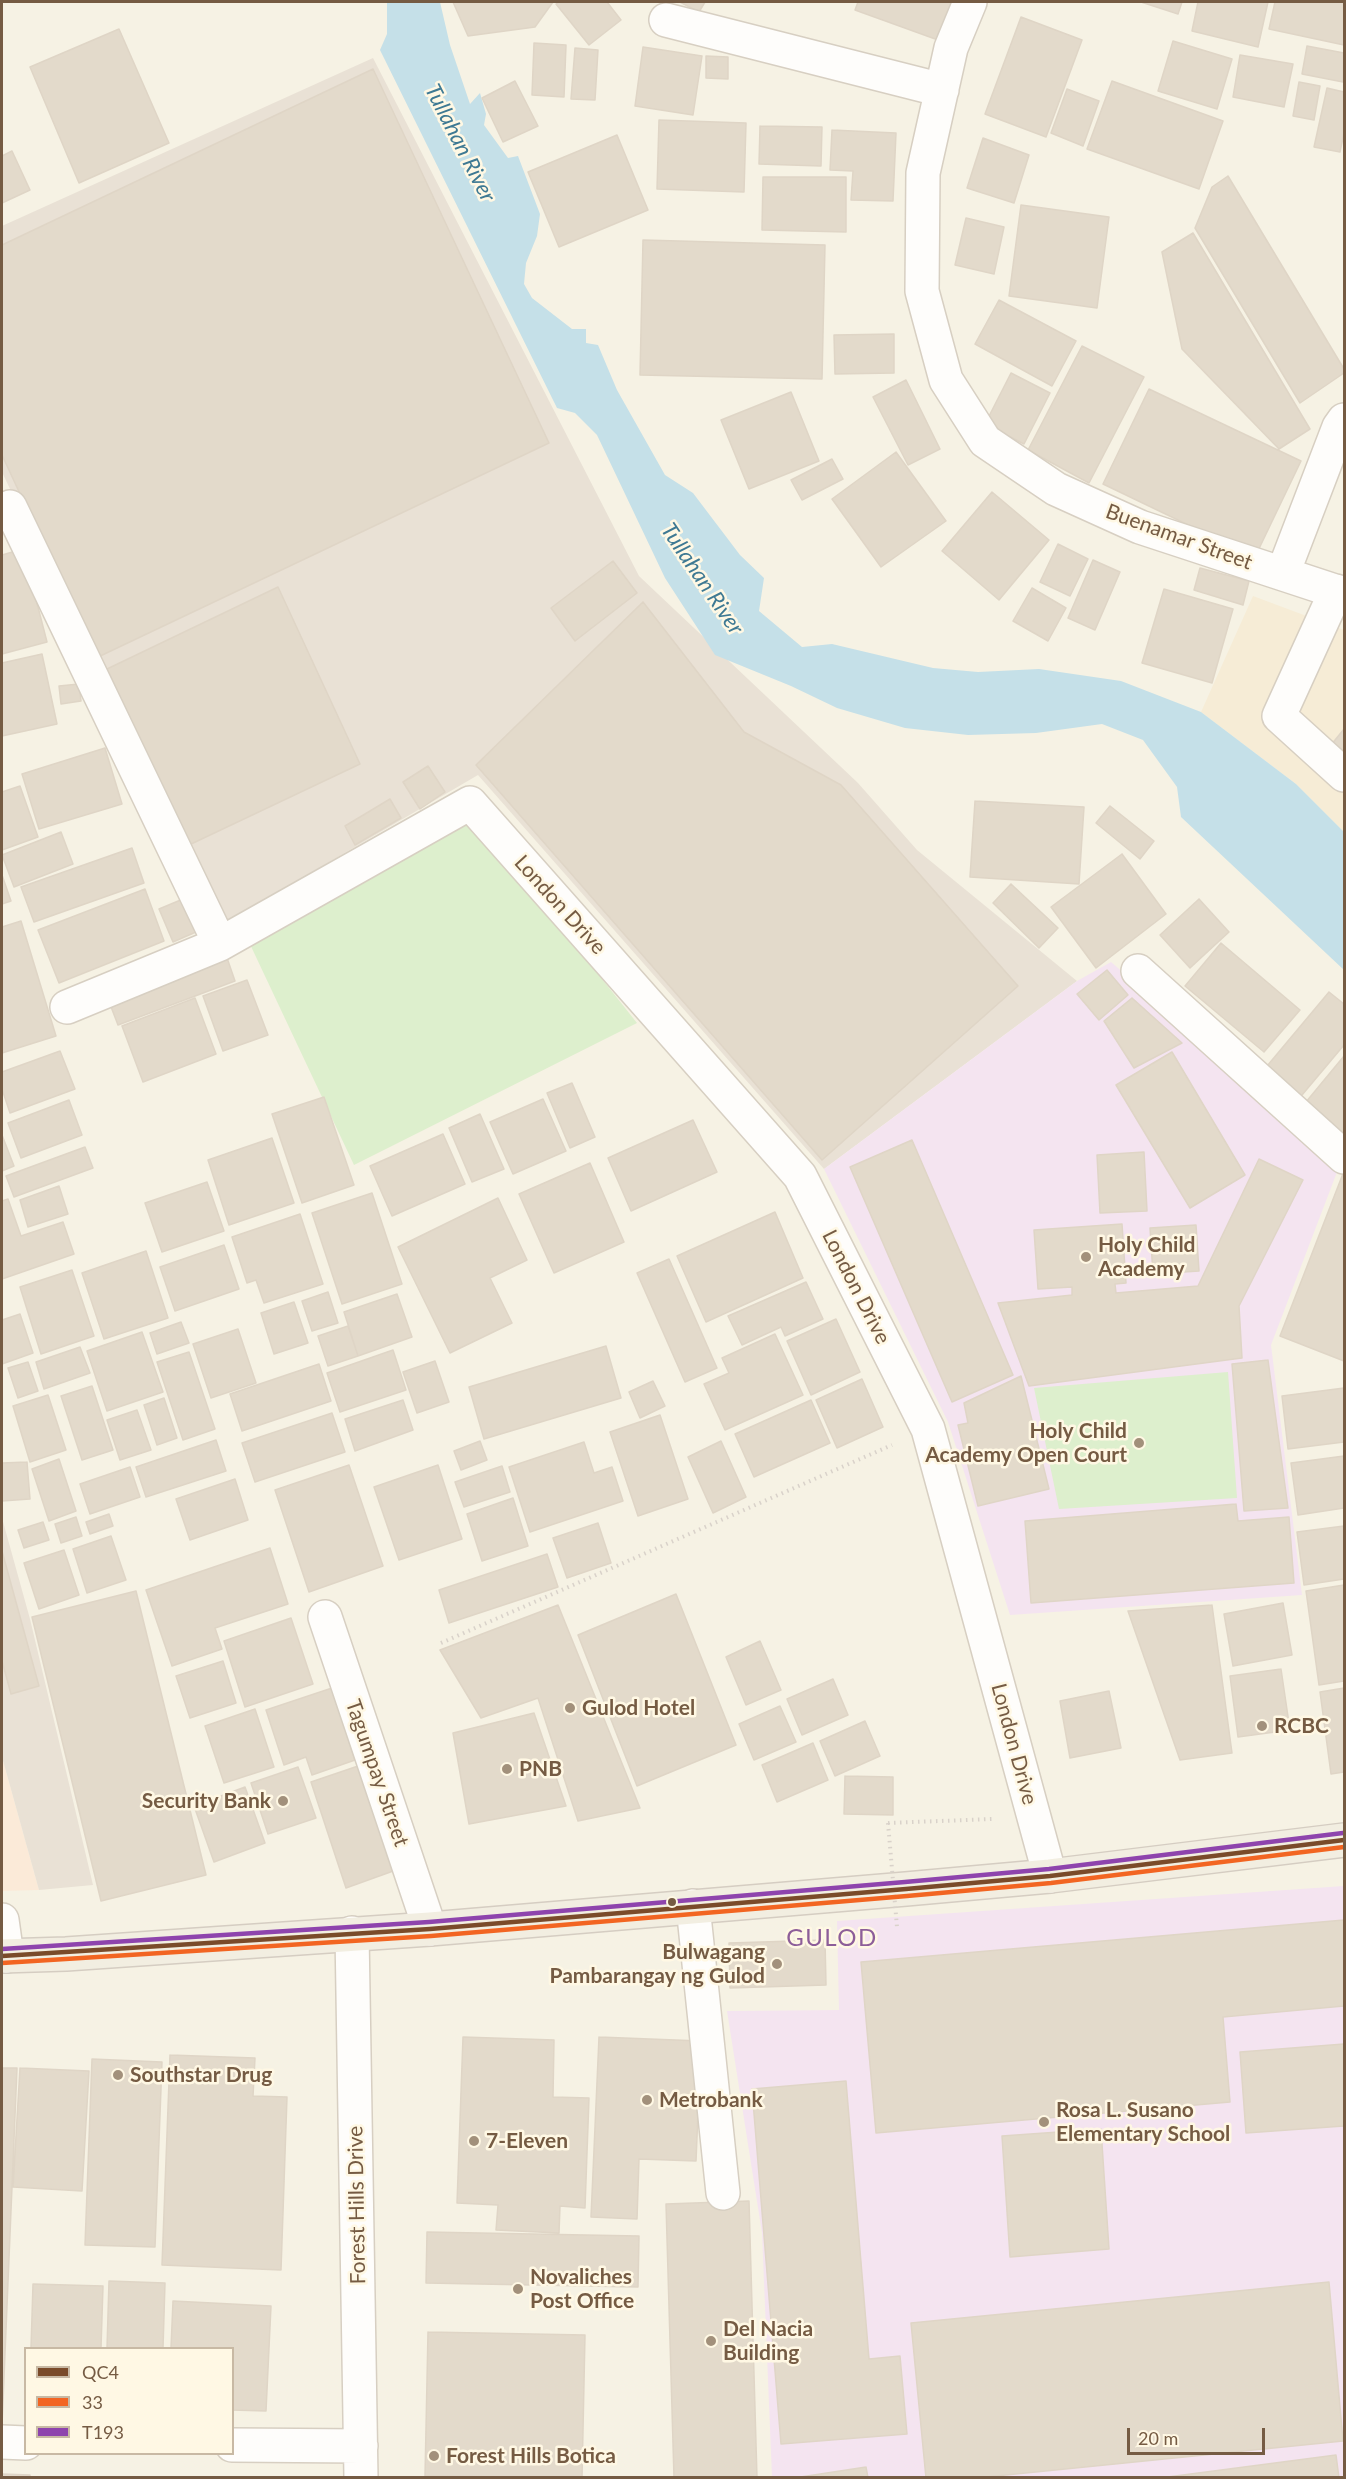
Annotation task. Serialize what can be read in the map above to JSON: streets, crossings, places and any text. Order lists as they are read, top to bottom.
{
  "streets": {
    "street": [
      "Buenamar Street",
      "London Drive",
      "Tagumpay Street",
      "Forest Hills Drive"
    ]
  },
  "districts": ["GULOD"],
  "water": ["Tullahan River"],
  "places": [
    "Holy Child Academy",
    "Holy Child Academy Open Court",
    "Gulod Hotel",
    "RCBC",
    "PNB",
    "Security Bank",
    "Bulwagang Pambarangay ng Gulod",
    "Southstar Drug",
    "Metrobank",
    "Rosa L. Susano Elementary School",
    "7-Eleven",
    "Novaliches Post Office",
    "Del Nacia Building",
    "Forest Hills Botica"
  ],
  "lines": ["transit line T193", "transit line QC4", "transit line 33"],
  "legend": ["QC4", "33", "T193"],
  "scale_bar": "20 m"
}
